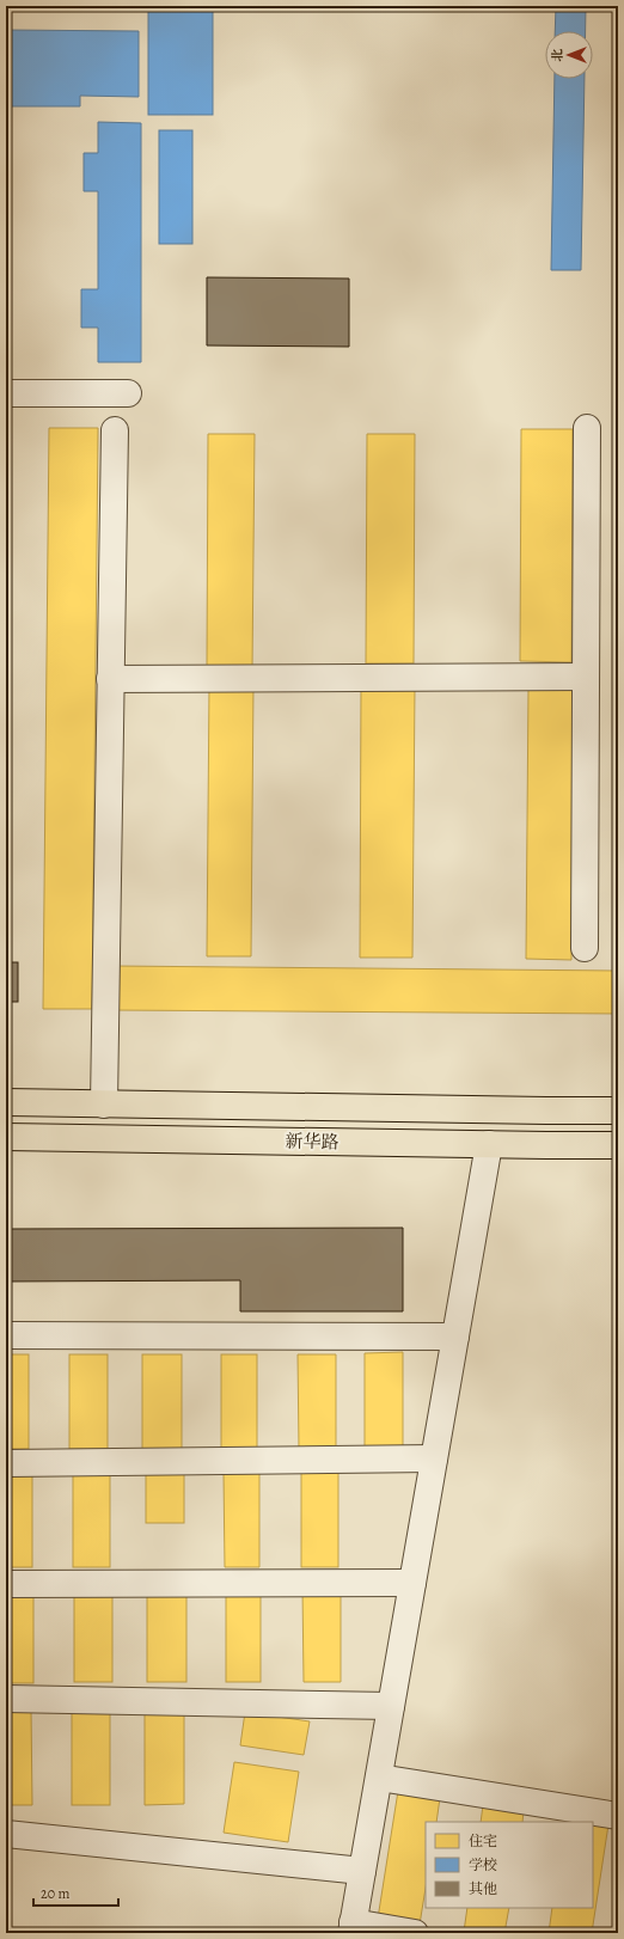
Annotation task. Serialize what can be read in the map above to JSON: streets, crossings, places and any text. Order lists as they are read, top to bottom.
{
  "streets": {
    "main road": ["新华路"]
  },
  "legend": ["住宅", "学校", "其他"],
  "scale_bar": "20 m",
  "north": "left"
}
